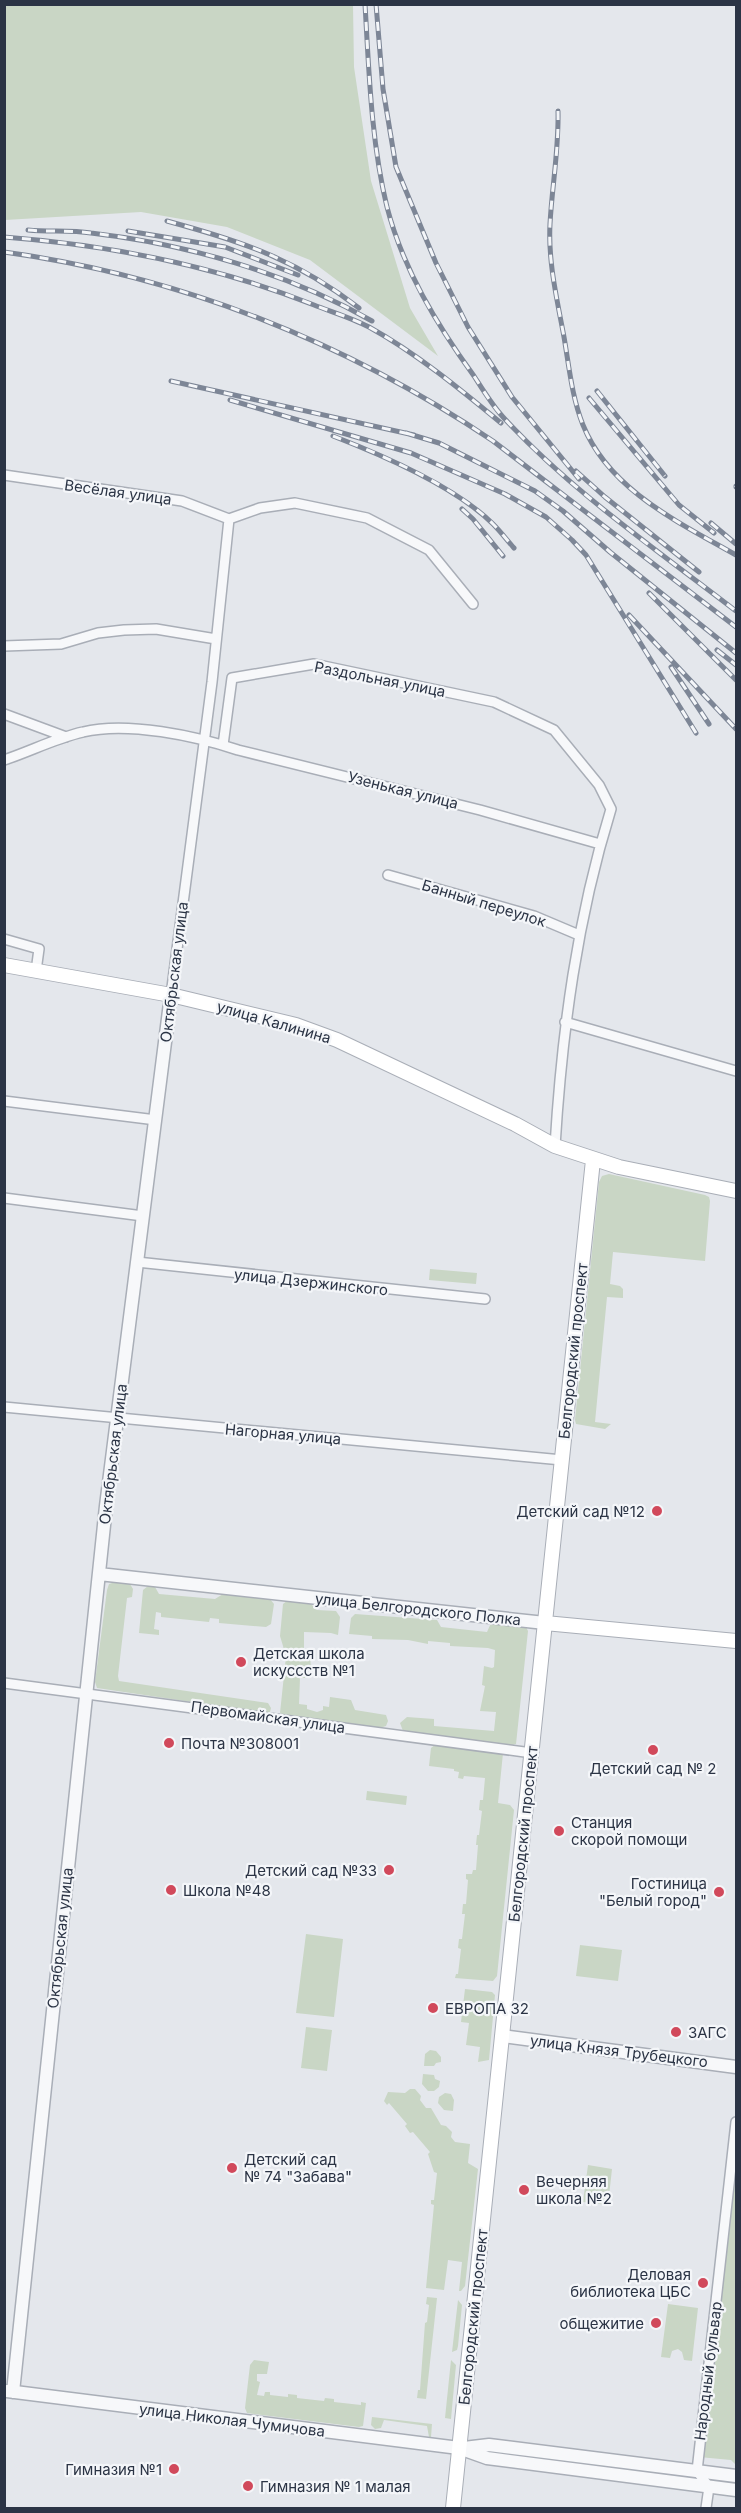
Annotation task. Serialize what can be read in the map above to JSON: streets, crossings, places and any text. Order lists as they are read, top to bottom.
{
  "streets": {
    "main road": ["улица Калинина", "Белгородский проспект", "улица Белгородского Полка"],
    "street": [
      "Весёлая улица",
      "Раздольная улица",
      "Узенькая улица",
      "Банный переулок",
      "Октябрьская улица",
      "улица Дзержинского",
      "Нагорная улица",
      "Первомайская улица",
      "улица Князя Трубецкого",
      "Народный бульвар",
      "улица Николая Чумичова"
    ]
  },
  "crossings": [
    ["Весёлая улица", "Октябрьская улица"],
    ["Раздольная улица", "Узенькая улица"],
    ["Узенькая улица", "Октябрьская улица"],
    ["Октябрьская улица", "улица Калинина"],
    ["Октябрьская улица", "улица Дзержинского"],
    ["Октябрьская улица", "Нагорная улица"],
    ["Октябрьская улица", "улица Белгородского Полка"],
    ["Октябрьская улица", "Первомайская улица"],
    ["Октябрьская улица", "улица Николая Чумичова"],
    ["улица Калинина", "Белгородский проспект"],
    ["Белгородский проспект", "Нагорная улица"],
    ["Белгородский проспект", "улица Белгородского Полка"],
    ["Белгородский проспект", "Первомайская улица"],
    ["Белгородский проспект", "улица Князя Трубецкого"],
    ["Белгородский проспект", "улица Николая Чумичова"],
    ["Народный бульвар", "улица Николая Чумичова"]
  ],
  "places": [
    "Детский сад №12",
    "Детская школа искуссств №1",
    "Почта №308001",
    "Детский сад № 2",
    "Станция скорой помощи",
    "Детский сад №33",
    "Школа №48",
    "Гостиница \"Белый город\"",
    "ЕВРОПА 32",
    "ЗАГС",
    "Детский сад № 74 \"Забава\"",
    "Вечерняя школа №2",
    "Деловая библиотека ЦБС",
    "общежитие",
    "Гимназия №1",
    "Гимназия № 1 малая"
  ]
}
